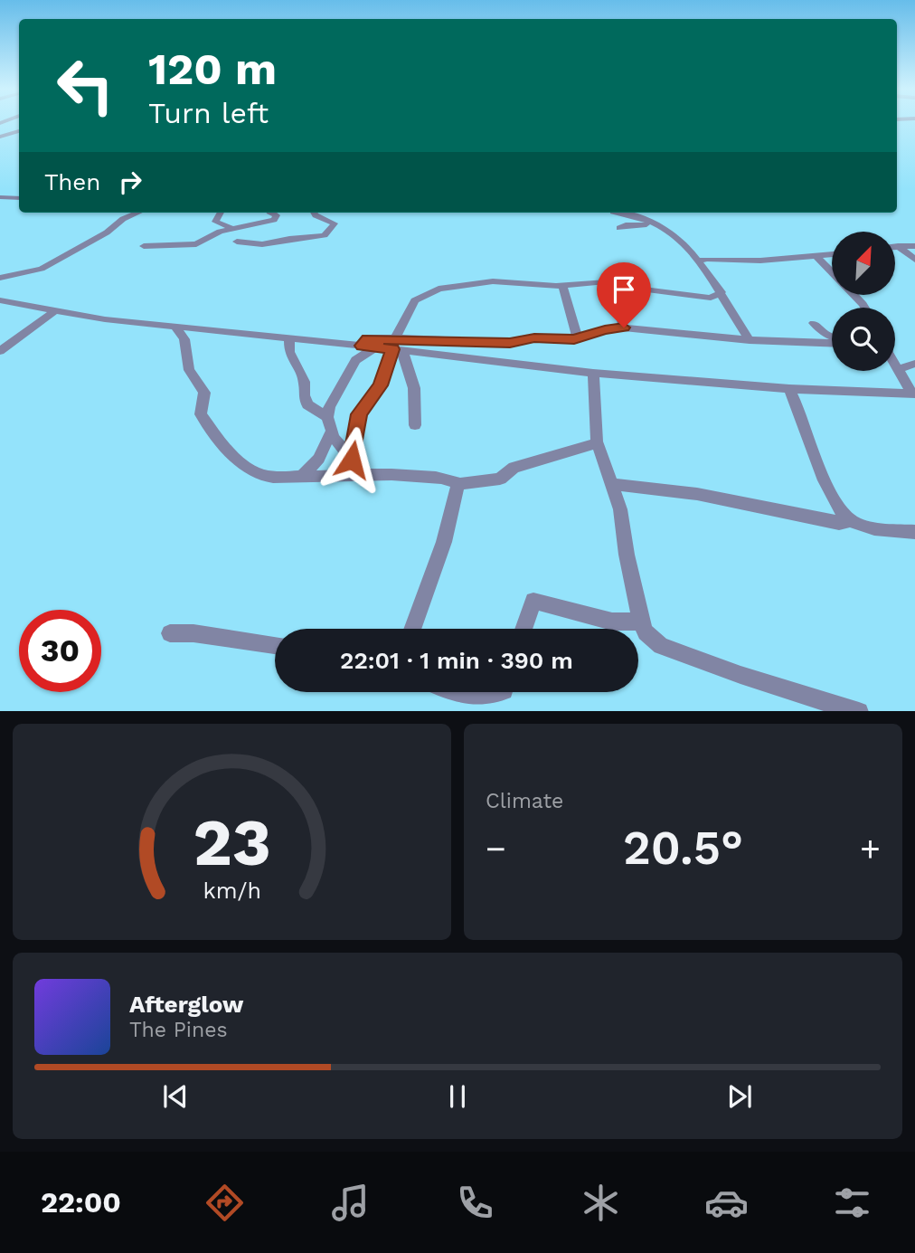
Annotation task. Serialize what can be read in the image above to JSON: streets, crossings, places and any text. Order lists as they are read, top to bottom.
{
  "north": "top right",
  "page": {
    "turn": ["120 m", "Turn left"],
    "then": "Then",
    "limit": "30",
    "trip": "22:01 · 1 min · 390 m",
    "tile": "Climate",
    "heat": ["−", "20.5°", "+"],
    "song": ["Afterglow", "The Pines"],
    "tabs": "22:00",
    "gauge": ["23", "km/h"]
  }
}
